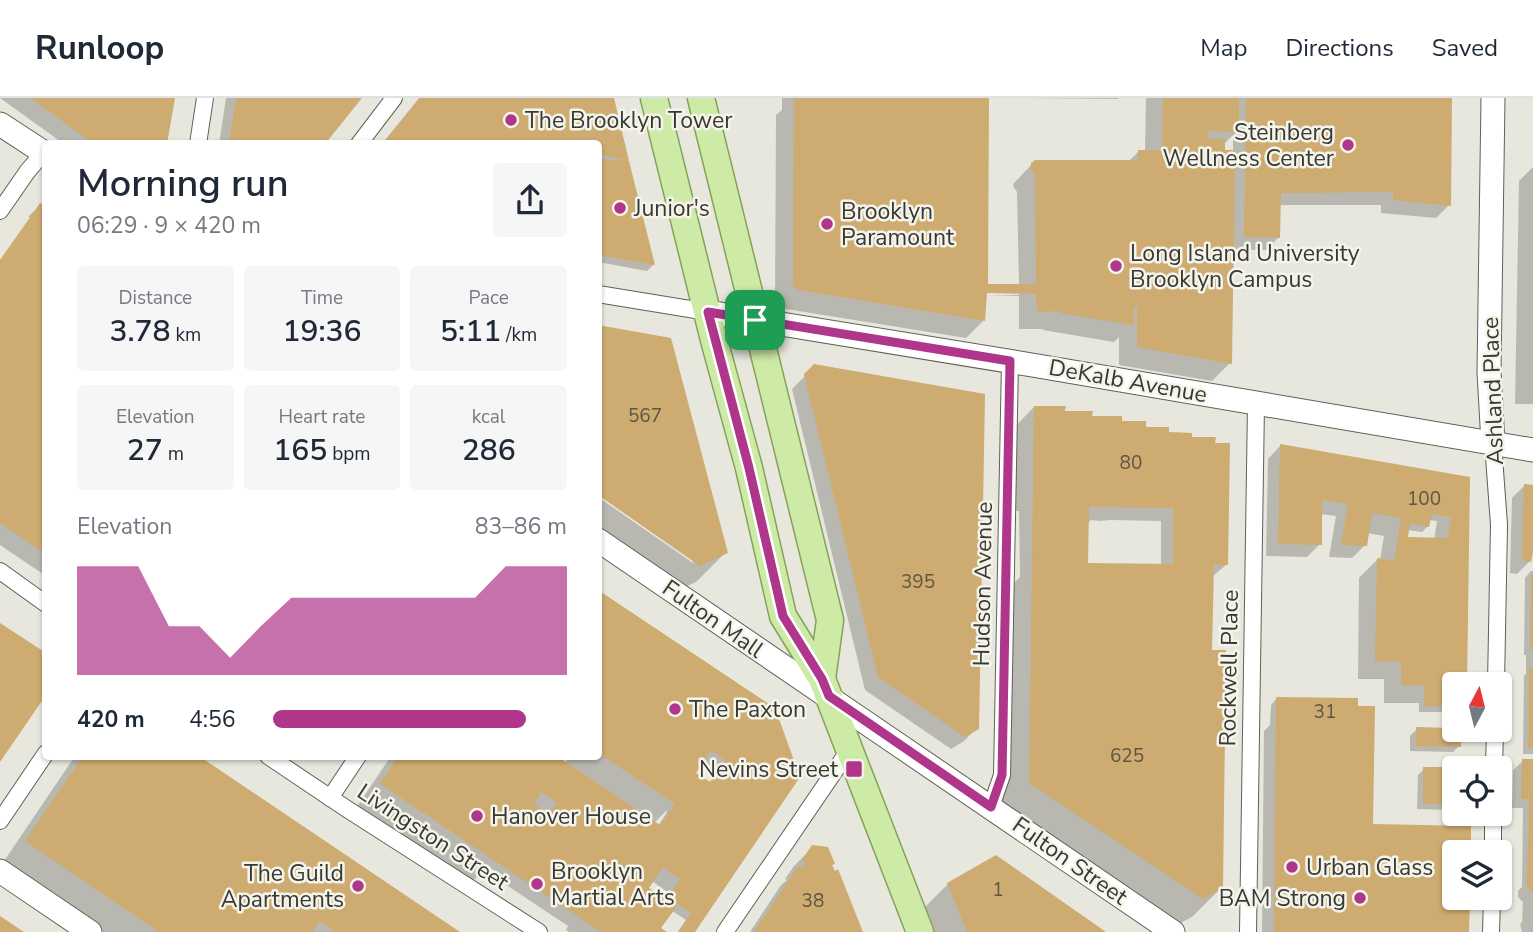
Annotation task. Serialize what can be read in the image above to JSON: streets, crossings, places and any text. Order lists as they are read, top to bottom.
{
  "streets": {
    "main road": [
      "DeKalb Avenue",
      "Ashland Place",
      "Fulton Mall",
      "Fulton Street"
    ],
    "street": ["Hudson Avenue", "Rockwell Place", "Livingston Street"]
  },
  "crossings": [
    ["DeKalb Avenue", "Ashland Place"],
    ["DeKalb Avenue", "Hudson Avenue"],
    ["DeKalb Avenue", "Rockwell Place"],
    ["Hudson Avenue", "Fulton Street"],
    ["Fulton Mall", "Fulton Street"]
  ],
  "places": {
    "other": [
      "The Brooklyn Tower",
      "Steinberg Wellness Center",
      "Junior's",
      "Brooklyn Paramount",
      "Long Island University Brooklyn Campus",
      "The Paxton",
      "Hanover House",
      "Urban Glass",
      "Brooklyn Martial Arts",
      "The Guild Apartments",
      "BAM Strong"
    ],
    "transit": ["Nevins Street"]
  },
  "house_numbers": [
    "567",
    "80",
    "100",
    "395",
    "31",
    "625",
    "1",
    "38"
  ],
  "north": "top",
  "page": {
    "header": "Runloop",
    "nav": ["Map", "Directions", "Saved"],
    "heading": ["Morning run", "06:29 · 9 × 420 m"],
    "stats": [
      ["Distance", "3.78 km"],
      ["Time", "19:36"],
      ["Pace", "5:11 /km"],
      ["Elevation", "27 m"],
      ["Heart rate", "165 bpm"],
      ["kcal", "286"]
    ],
    "chart": ["Elevation", "83–86 m"],
    "list": [
      {
        "name": "420 m",
        "note": "4:56"
      }
    ]
  }
}
